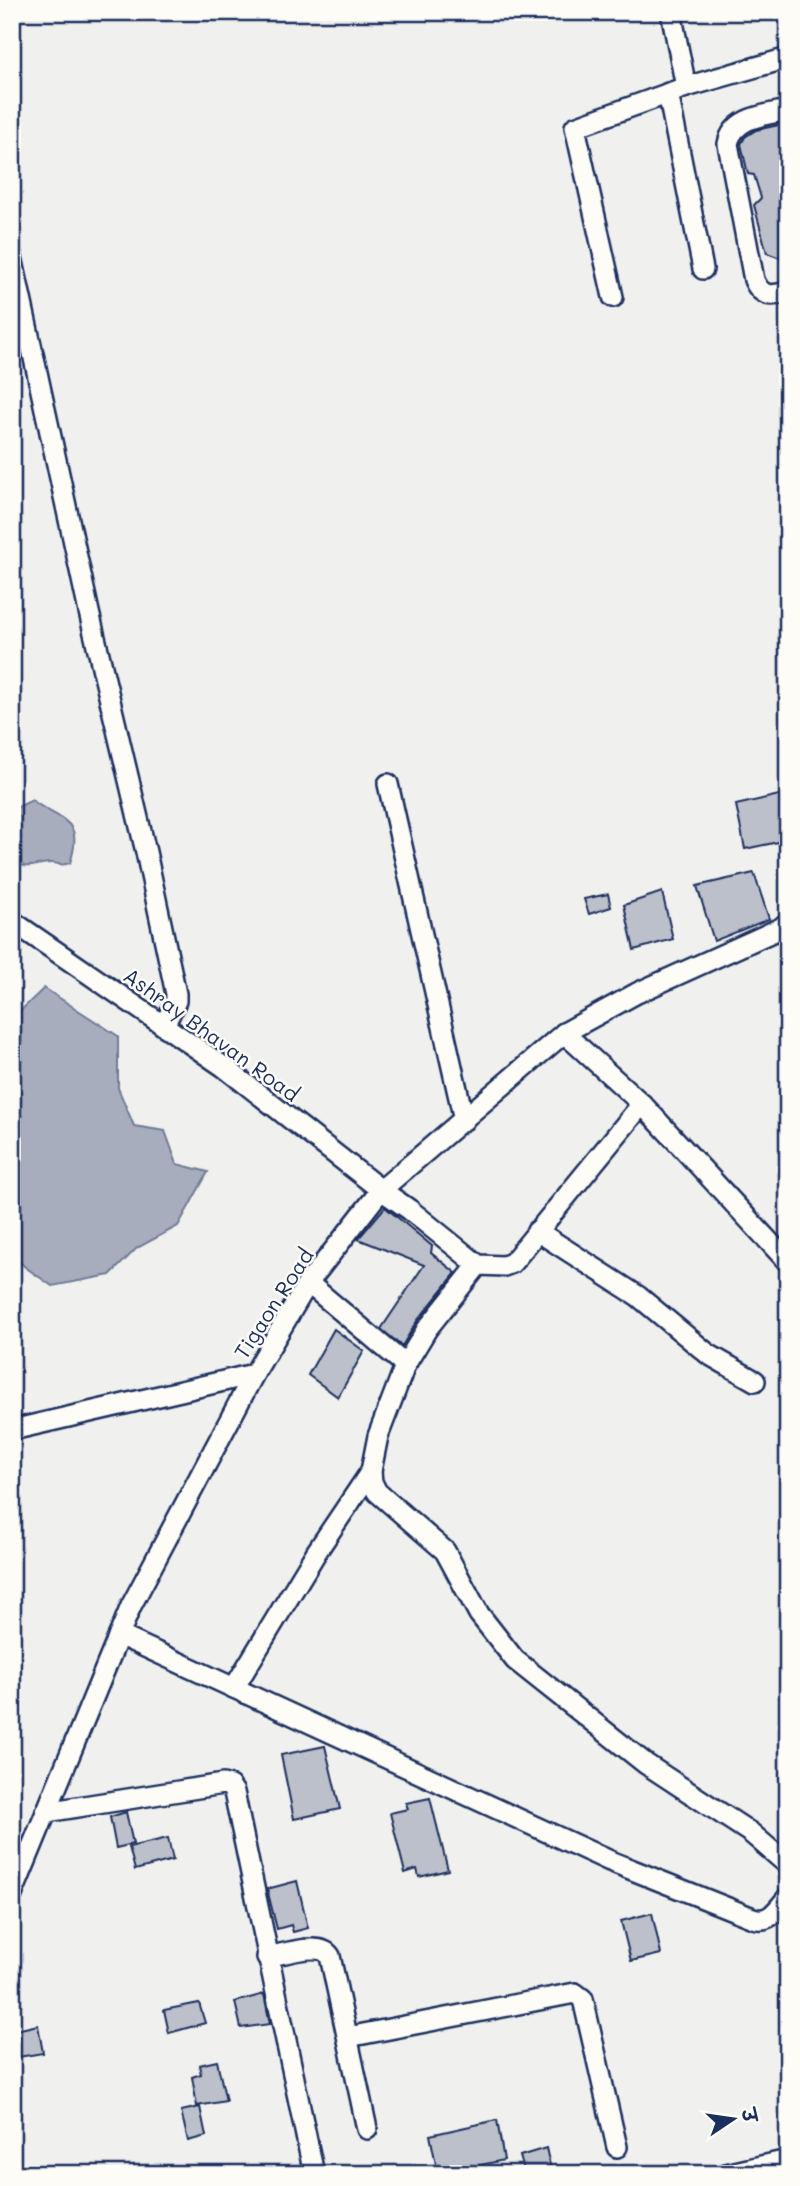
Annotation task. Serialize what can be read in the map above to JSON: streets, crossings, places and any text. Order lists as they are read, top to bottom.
{
  "streets": {
    "street": ["Ashray Bhavan Road", "Tigaon Road"]
  },
  "crossings": [
    ["Ashray Bhavan Road", "Tigaon Road"]
  ],
  "north": "right"
}
